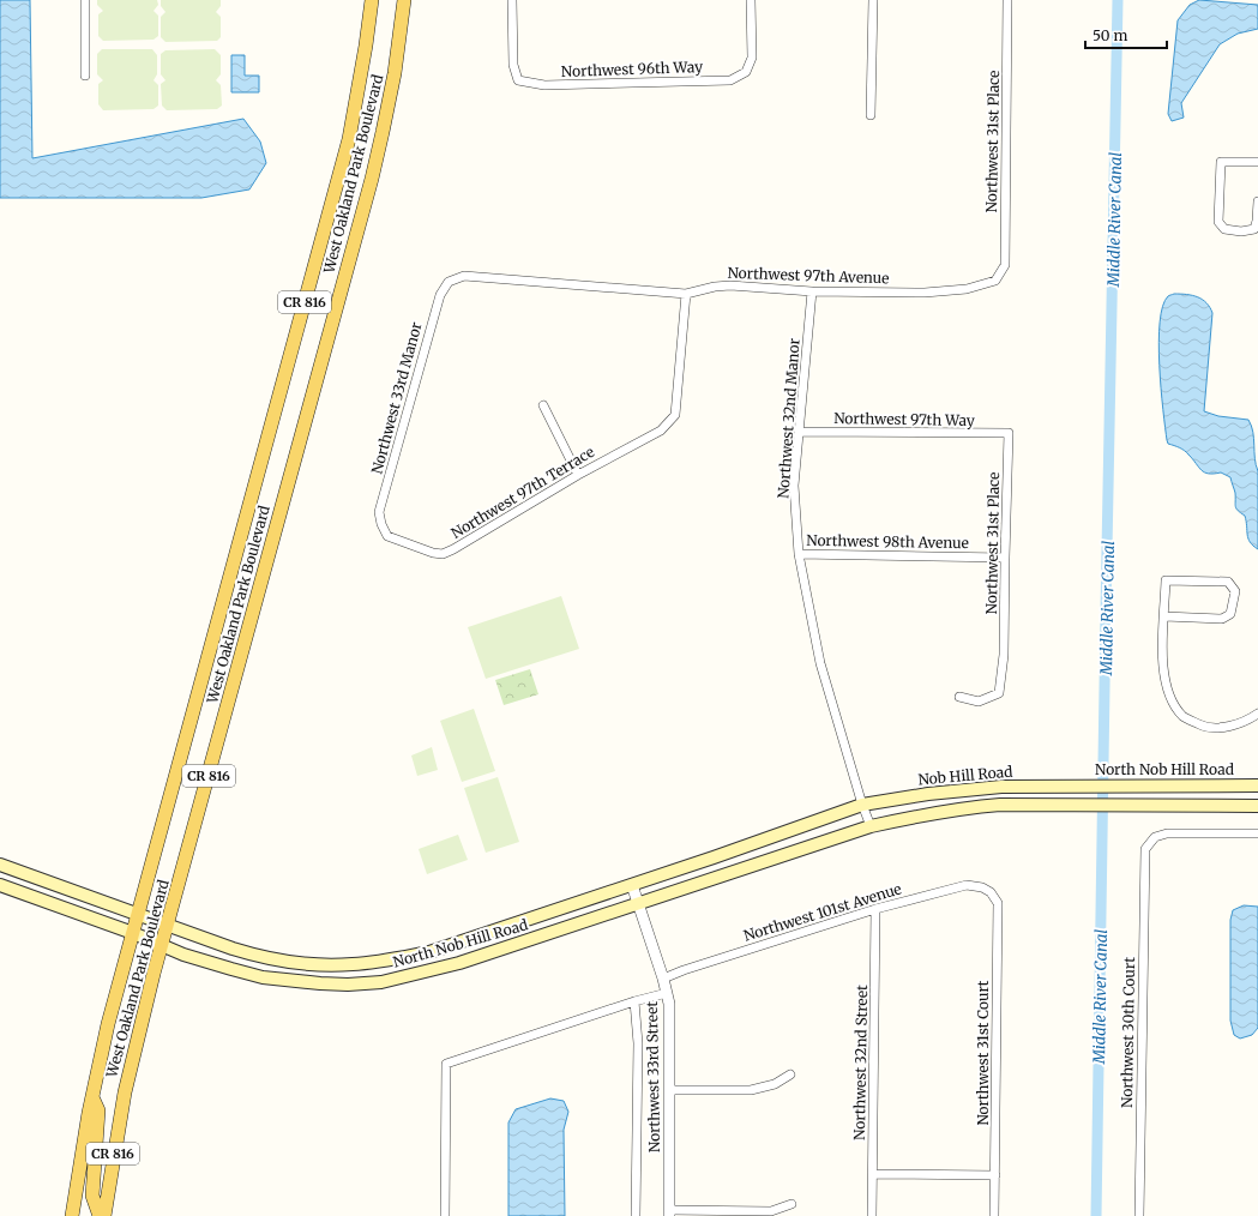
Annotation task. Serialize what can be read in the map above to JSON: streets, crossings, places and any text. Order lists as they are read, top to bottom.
{
  "streets": {
    "main road": [
      "West Oakland Park Boulevard",
      "CR 816",
      "North Nob Hill Road",
      "Nob Hill Road"
    ],
    "street": [
      "Northwest 96th Way",
      "Northwest 31st Place",
      "Northwest 97th Avenue",
      "Northwest 33rd Manor",
      "Northwest 32nd Manor",
      "Northwest 97th Way",
      "Northwest 97th Terrace",
      "Northwest 98th Avenue",
      "Northwest 101st Avenue",
      "Northwest 30th Court",
      "Northwest 31st Court",
      "Northwest 32nd Street",
      "Northwest 33rd Street"
    ]
  },
  "crossings": [
    ["Northwest 31st Place", "Northwest 97th Avenue"],
    ["Northwest 31st Place", "Northwest 97th Way"],
    ["Northwest 31st Place", "Northwest 98th Avenue"],
    ["West Oakland Park Boulevard", "North Nob Hill Road"],
    ["Northwest 97th Avenue", "Northwest 33rd Manor"],
    ["Northwest 97th Avenue", "Northwest 32nd Manor"],
    ["Northwest 97th Avenue", "Northwest 97th Terrace"],
    ["Northwest 33rd Manor", "Northwest 97th Terrace"],
    ["Northwest 32nd Manor", "Northwest 97th Way"],
    ["Northwest 32nd Manor", "Northwest 98th Avenue"],
    ["Northwest 32nd Manor", "North Nob Hill Road"],
    ["Northwest 32nd Manor", "Nob Hill Road"],
    ["North Nob Hill Road", "Nob Hill Road"],
    ["North Nob Hill Road", "Northwest 33rd Street"],
    ["Northwest 101st Avenue", "Northwest 31st Court"],
    ["Northwest 101st Avenue", "Northwest 32nd Street"],
    ["Northwest 101st Avenue", "Northwest 33rd Street"]
  ],
  "water": ["Middle River Canal"],
  "scale_bar": "50 m"
}
